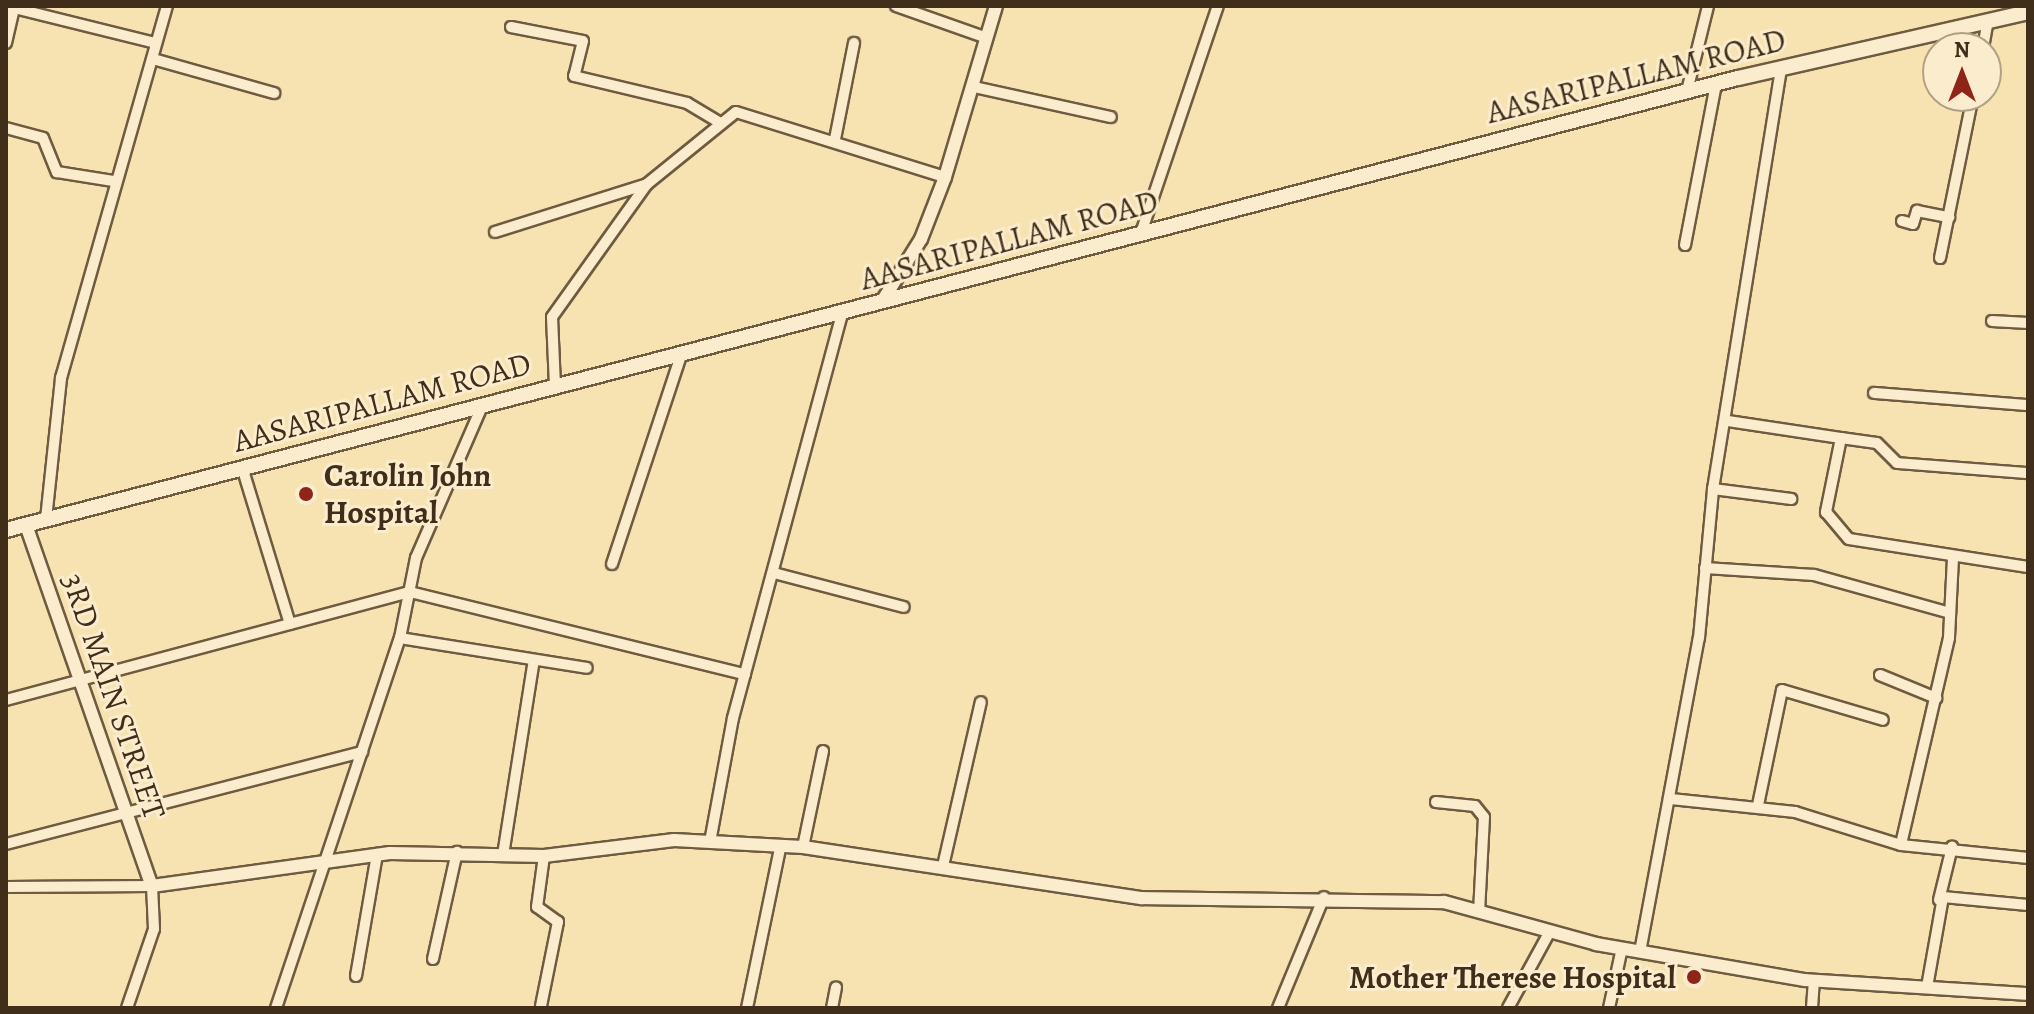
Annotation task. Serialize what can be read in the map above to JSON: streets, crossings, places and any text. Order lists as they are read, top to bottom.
{
  "streets": {
    "main road": ["AASARIPALLAM ROAD"],
    "street": ["3RD MAIN STREET"]
  },
  "crossings": [
    ["AASARIPALLAM ROAD", "3RD MAIN STREET"]
  ],
  "places": ["Carolin John Hospital", "Mother Therese Hospital"],
  "north": "top"
}
